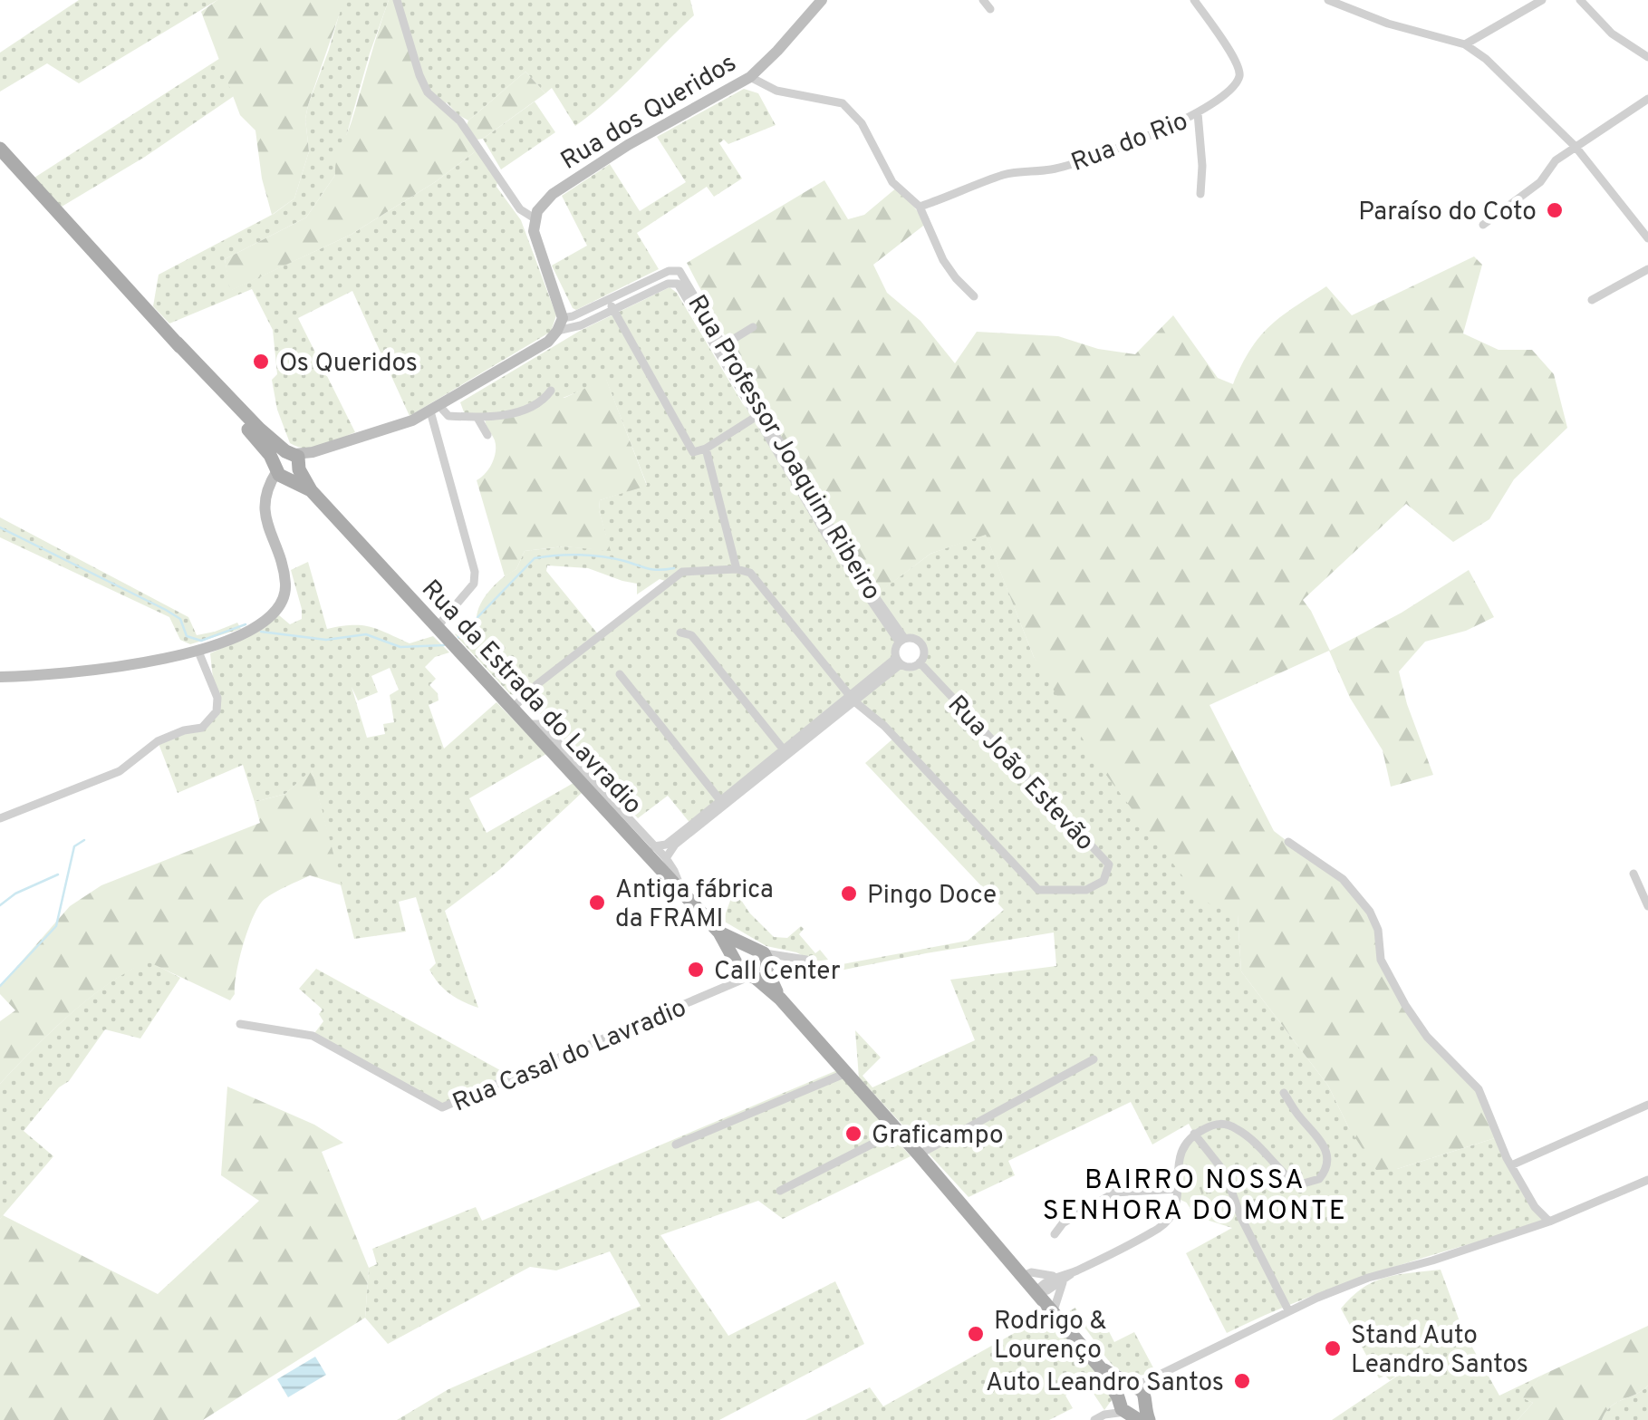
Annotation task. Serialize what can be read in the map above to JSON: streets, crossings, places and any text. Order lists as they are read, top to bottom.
{
  "streets": {
    "main road": ["Rua da Estrada do Lavradio"],
    "street": [
      "Rua dos Queridos",
      "Rua do Rio",
      "Rua Professor Joaquim Ribeiro",
      "Rua João Estevão",
      "Rua Casal do Lavradio"
    ]
  },
  "crossings": [
    ["Rua Professor Joaquim Ribeiro", "Rua João Estevão"],
    ["Rua da Estrada do Lavradio", "Rua Casal do Lavradio"]
  ],
  "districts": ["BAIRRO NOSSA SENHORA DO MONTE"],
  "places": [
    "Paraíso do Coto",
    "Os Queridos",
    "Pingo Doce",
    "Antiga fábrica da FRAMI",
    "Call Center",
    "Graficampo",
    "Rodrigo & Lourenço",
    "Stand Auto Leandro Santos",
    "Auto Leandro Santos"
  ]
}
